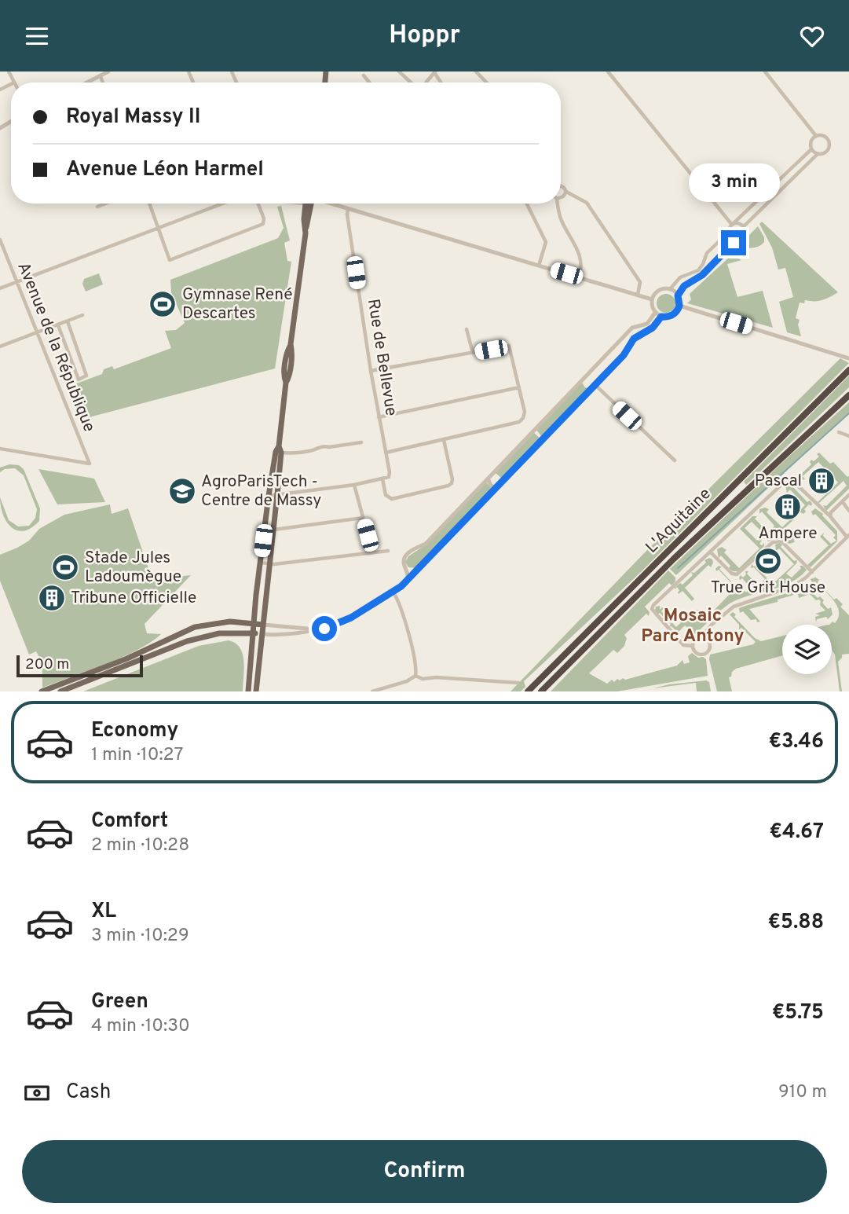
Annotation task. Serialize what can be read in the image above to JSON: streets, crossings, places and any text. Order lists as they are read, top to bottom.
{
  "streets": {
    "highway": ["L'Aquitaine"],
    "street": ["Avenue de la République", "Rue de Bellevue"]
  },
  "districts": ["Mosaic Parc Antony"],
  "places": {
    "sports": ["Gymnase René Descartes", "True Grit House", "Stade Jules Ladoumègue"],
    "building": ["Pascal", "Ampere", "Tribune Officielle"],
    "school or university": ["AgroParisTech - Centre de Massy"]
  },
  "scale_bar": "200 m",
  "page": {
    "header": "Hoppr",
    "banner": ["Royal Massy II", "Avenue Léon Harmel"],
    "bubble": "3 min",
    "scale": "200 m",
    "list": [
      {
        "name": "Economy",
        "note": "1 min · 10:27",
        "value": "€3.46"
      },
      {
        "name": "Comfort",
        "note": "2 min · 10:28",
        "value": "€4.67"
      },
      {
        "name": "XL",
        "note": "3 min · 10:29",
        "value": "€5.88"
      },
      {
        "name": "Green",
        "note": "4 min · 10:30",
        "value": "€5.75"
      }
    ],
    "pay": ["Cash", "910 m"],
    "buttons": "Confirm"
  }
}
